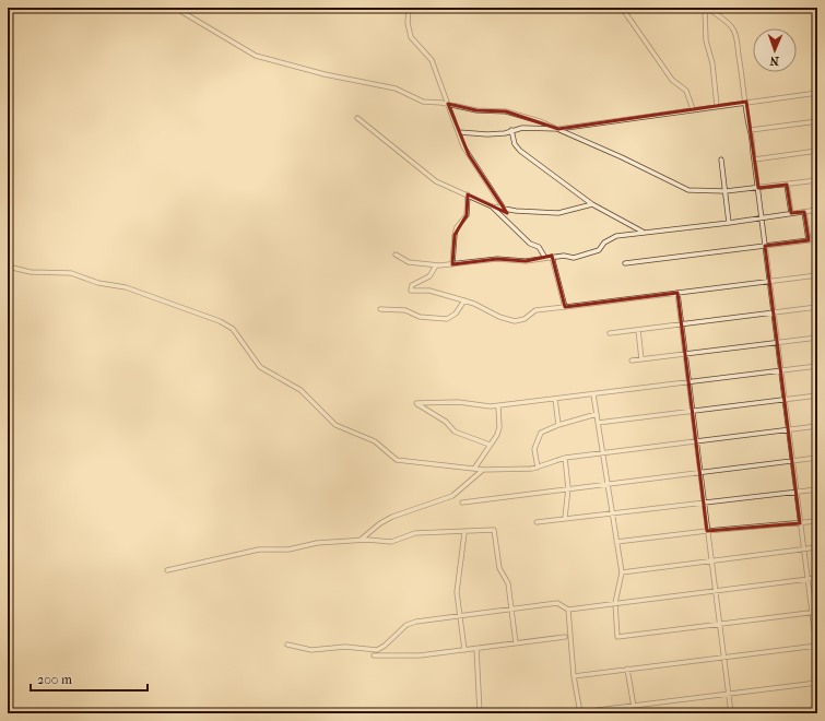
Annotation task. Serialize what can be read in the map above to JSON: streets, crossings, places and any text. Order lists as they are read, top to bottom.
{
  "scale_bar": "200 m",
  "north": "bottom"
}
